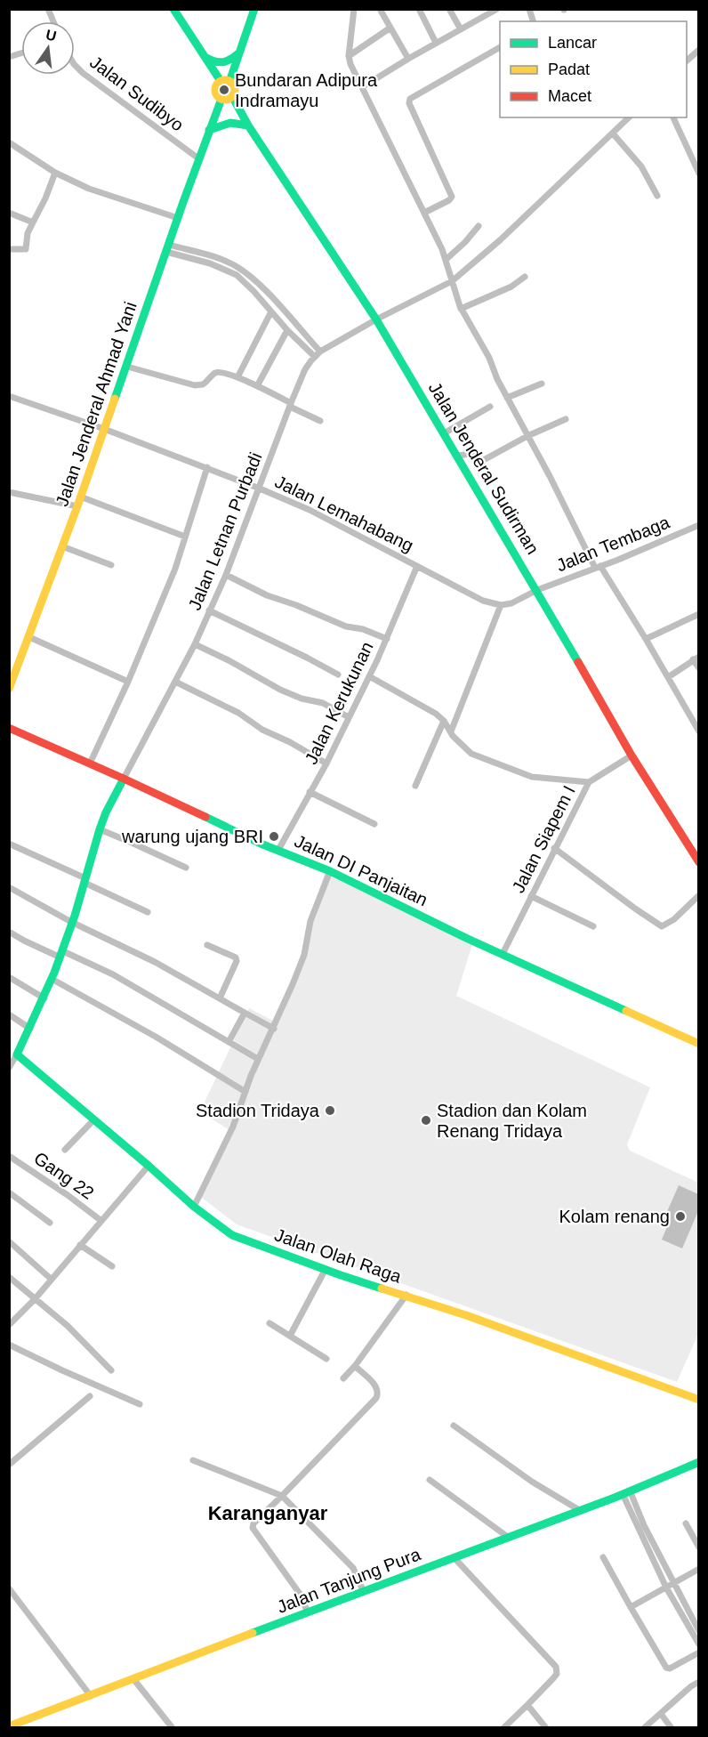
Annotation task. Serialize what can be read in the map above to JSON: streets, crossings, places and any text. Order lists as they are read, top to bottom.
{
  "streets": {
    "street": [
      "Jalan Sudibyo",
      "Jalan Jenderal Ahmad Yani",
      "Jalan Jenderal Sudirman",
      "Jalan Lemahabang",
      "Jalan Letnan Purbadi",
      "Jalan Tembaga",
      "Jalan Kerukunan",
      "Jalan Siapem I",
      "Jalan DI Panjaitan",
      "Gang 22",
      "Jalan Olah Raga",
      "Jalan Tanjung Pura"
    ]
  },
  "crossings": [
    ["Jalan Sudibyo", "Jalan Jenderal Ahmad Yani"],
    ["Jalan Jenderal Ahmad Yani", "Jalan Jenderal Sudirman"],
    ["Jalan Jenderal Ahmad Yani", "Jalan Lemahabang"],
    ["Jalan Jenderal Sudirman", "Jalan Letnan Purbadi"],
    ["Jalan Jenderal Sudirman", "Jalan Tembaga"],
    ["Jalan Jenderal Sudirman", "Jalan Siapem I"],
    ["Jalan Lemahabang", "Jalan Letnan Purbadi"],
    ["Jalan Lemahabang", "Jalan Kerukunan"],
    ["Jalan Letnan Purbadi", "Jalan DI Panjaitan"],
    ["Jalan Kerukunan", "Jalan DI Panjaitan"],
    ["Jalan Siapem I", "Jalan DI Panjaitan"]
  ],
  "districts": ["Karanganyar"],
  "places": [
    "Bundaran Adipura Indramayu",
    "warung ujang BRI",
    "Stadion Tridaya",
    "Stadion dan Kolam Renang Tridaya",
    "Kolam renang"
  ],
  "legend": ["Lancar", "Padat", "Macet"],
  "north": "top"
}
